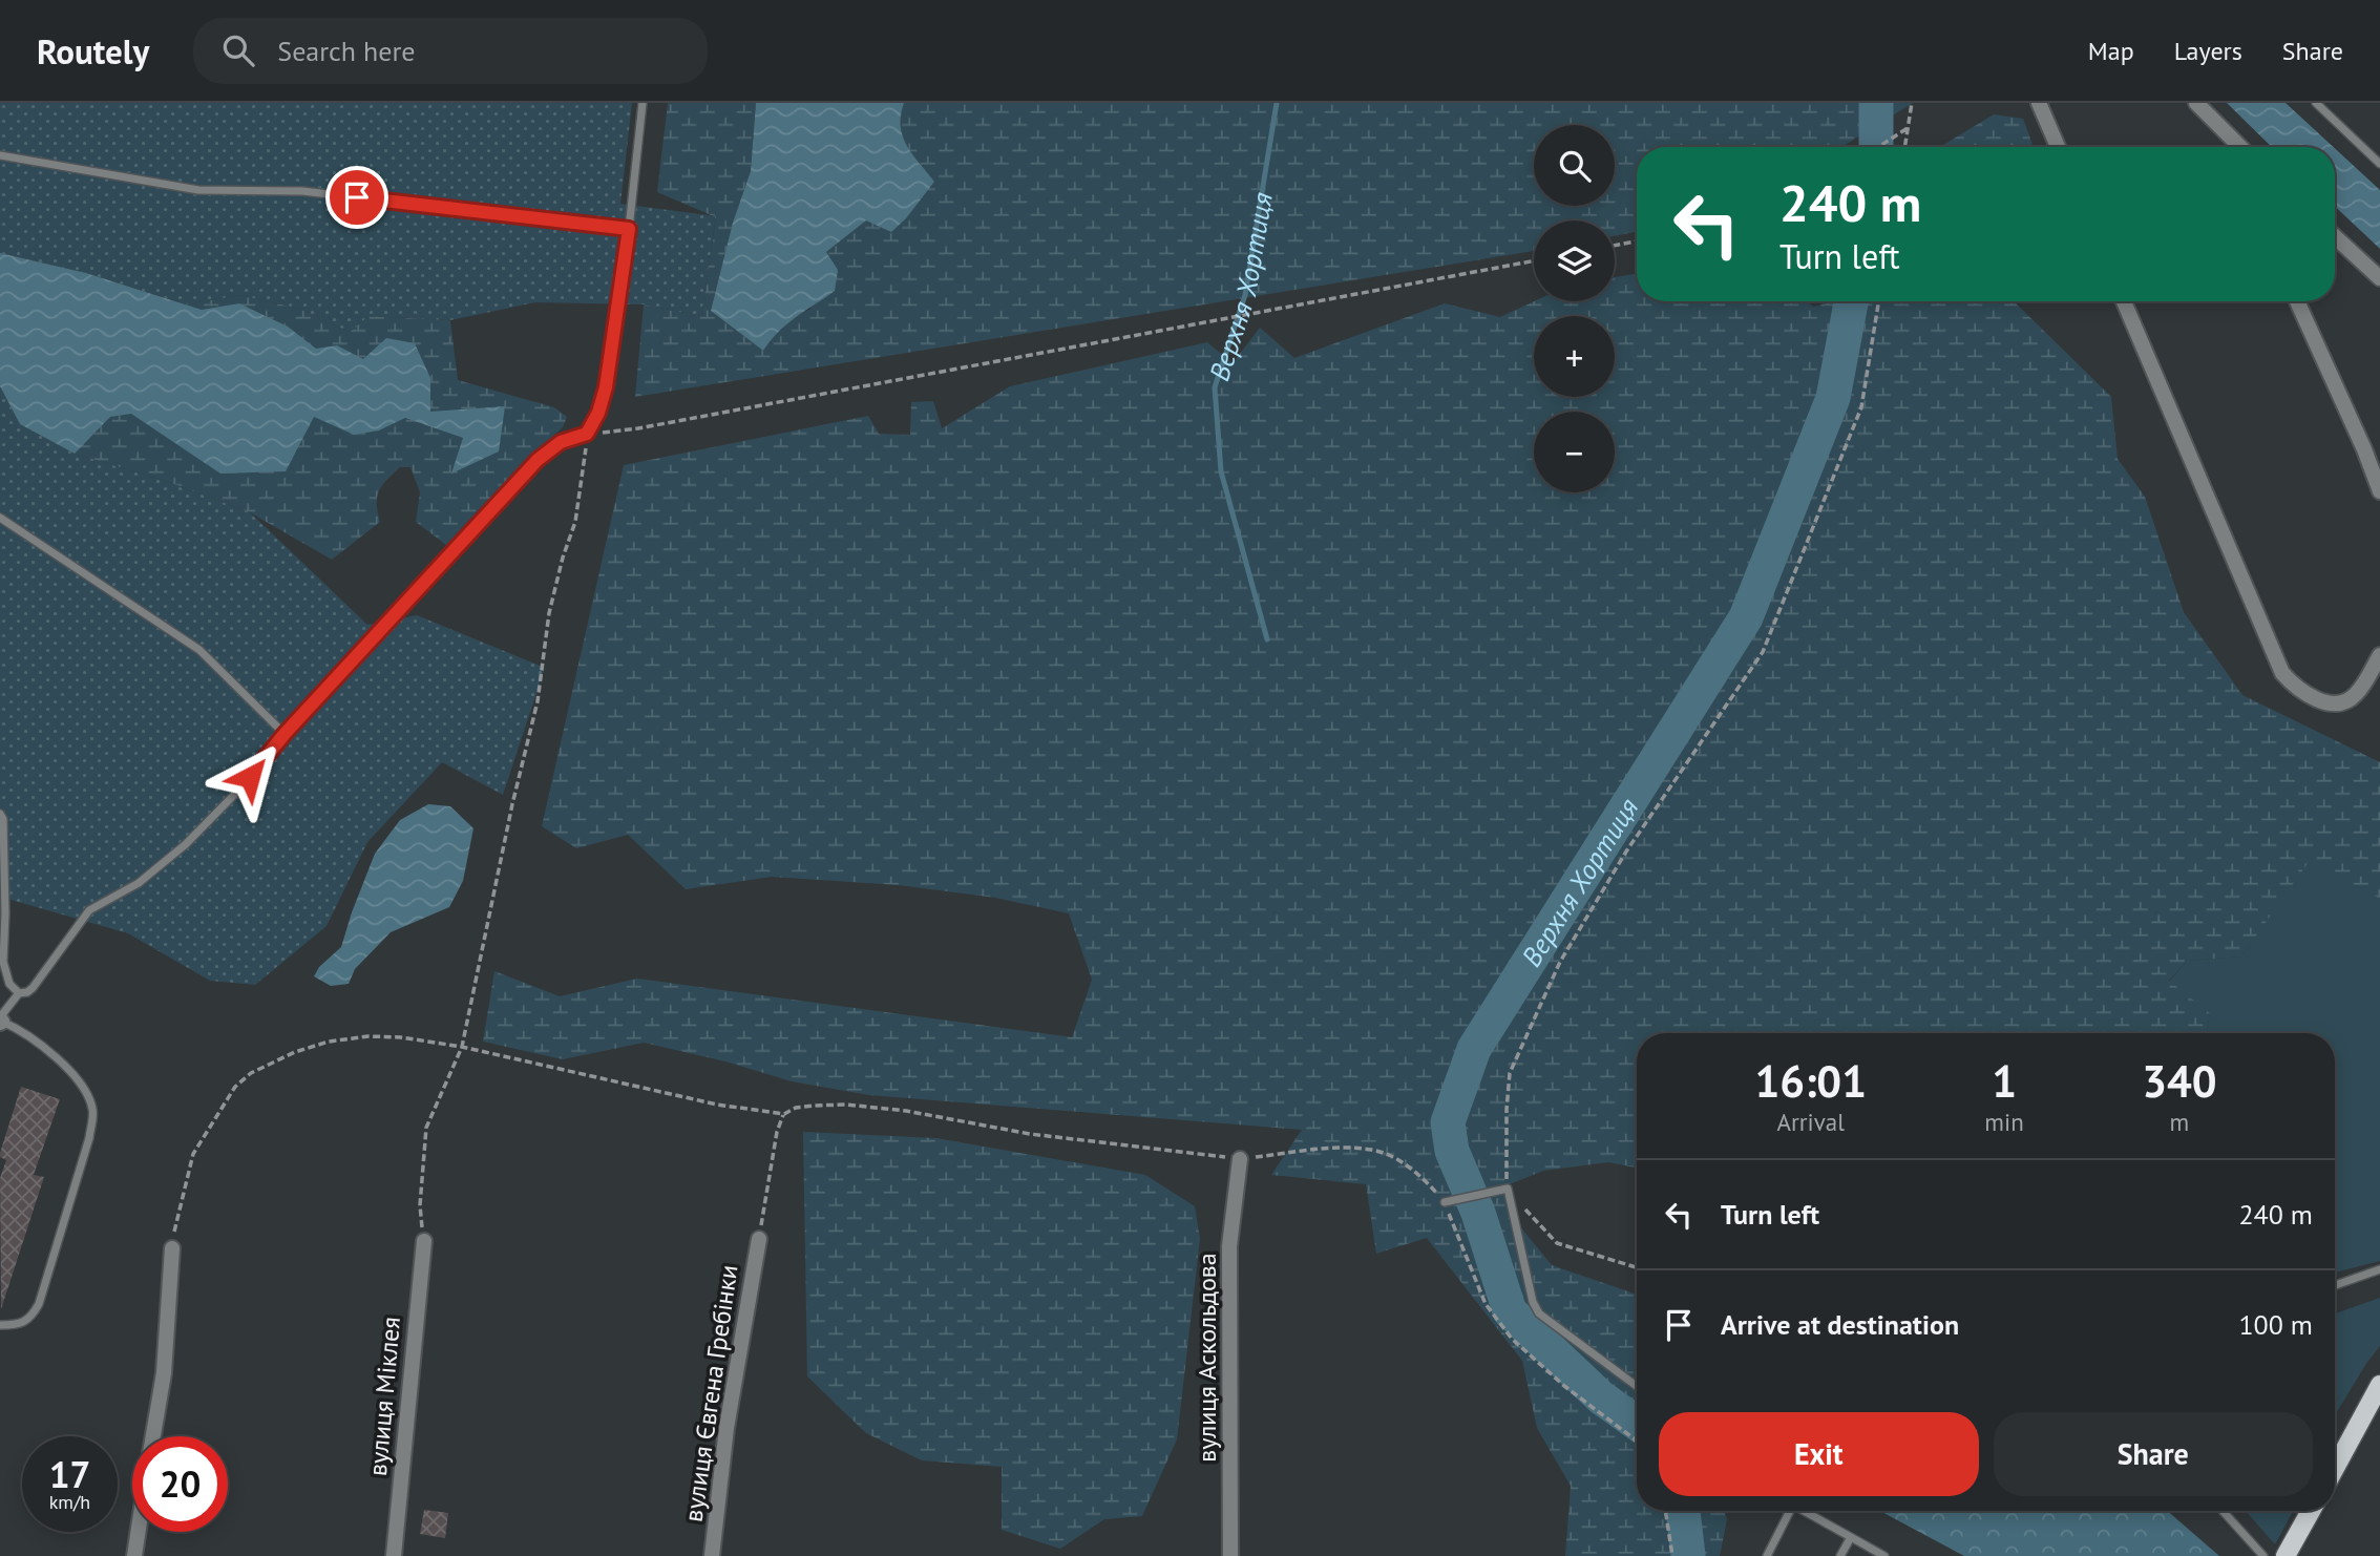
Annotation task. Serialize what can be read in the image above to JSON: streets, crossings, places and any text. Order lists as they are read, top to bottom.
{
  "streets": {
    "street": ["вулиця Аскольдова", "вулиця Євгена Гребінки", "вулиця Міклея"]
  },
  "water": ["Верхня Хортиця"],
  "page": {
    "header": "Routely",
    "search": "Search here",
    "nav": ["Map", "Layers", "Share"],
    "map_buttons": ["+", "−"],
    "turn": ["240 m", "Turn left"],
    "eta": [
      "16:01",
      "Arrival",
      "1",
      "min",
      "340",
      "m"
    ],
    "list": [
      {
        "name": "Turn left",
        "value": "240 m"
      },
      {
        "name": "Arrive at destination",
        "value": "100 m"
      }
    ],
    "buttons": ["Exit", "Share"],
    "speed": "17 km/h",
    "limit": "20"
  }
}
